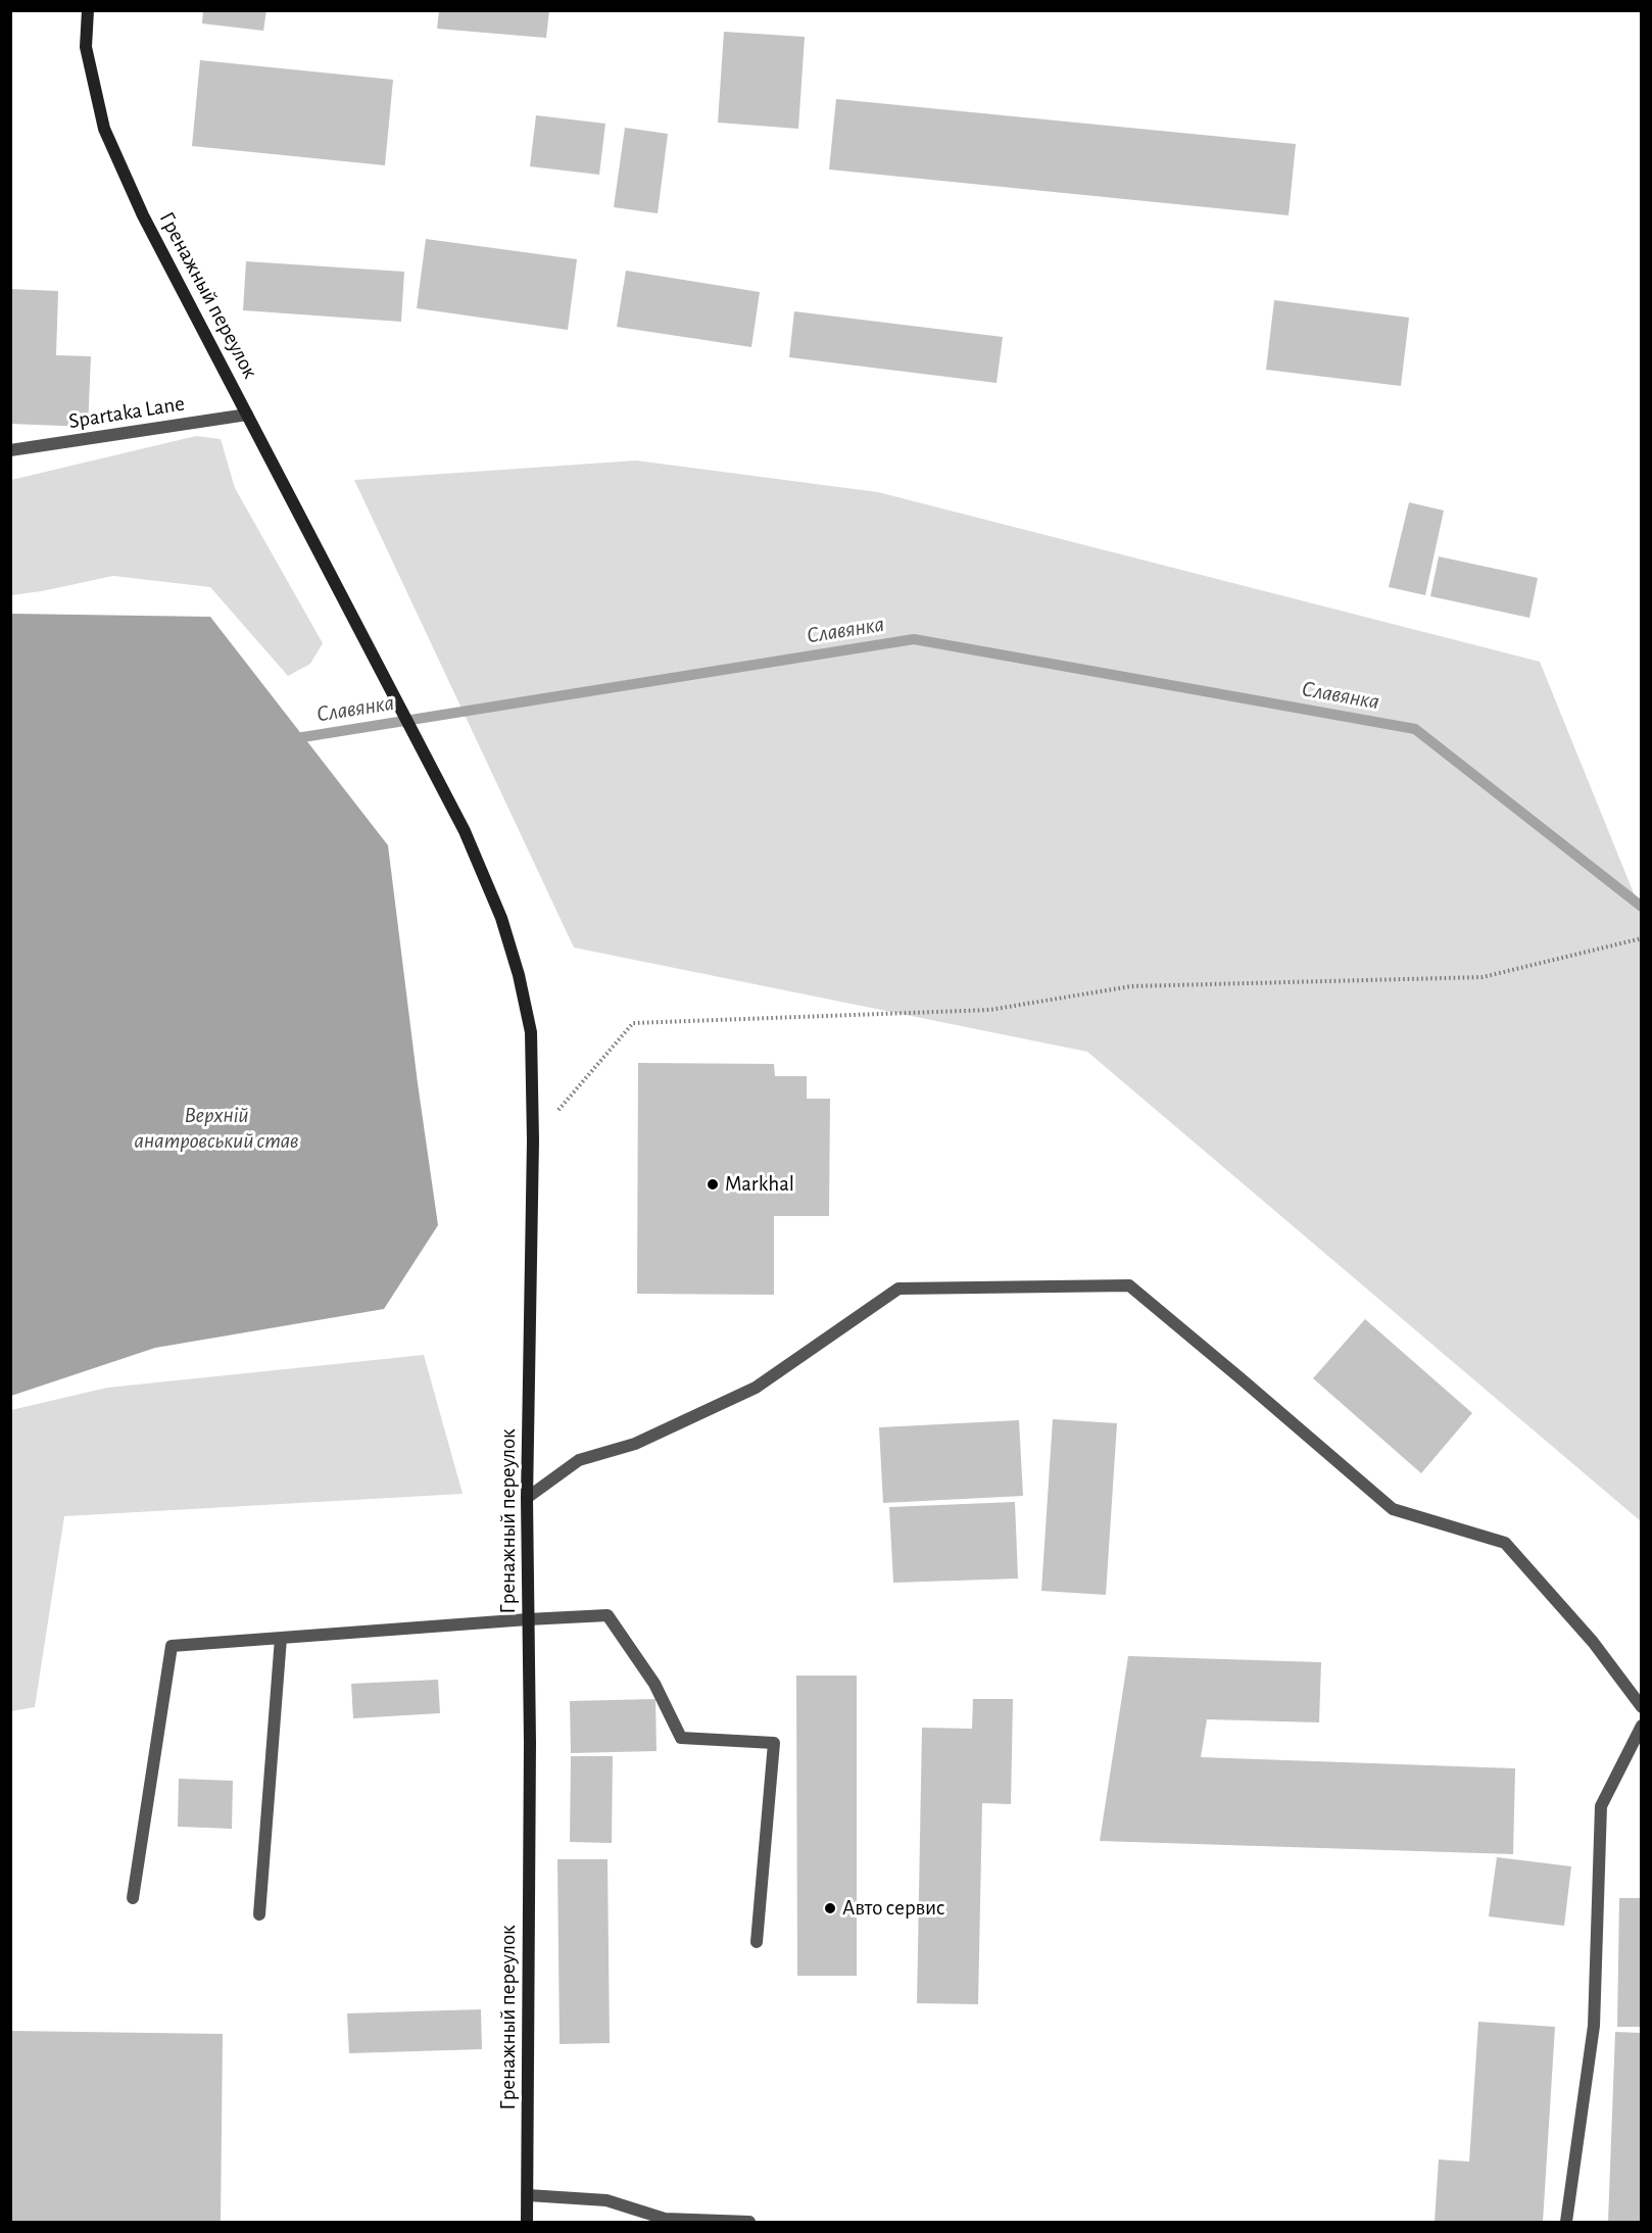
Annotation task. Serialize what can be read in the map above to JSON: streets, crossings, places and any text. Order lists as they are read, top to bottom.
{
  "streets": {
    "street": ["Гренажный переулок"],
    "lane": ["Spartaka Lane"]
  },
  "crossings": [
    ["Гренажный переулок", "Spartaka Lane"]
  ],
  "water": ["Славянка", "Верхній анатровський став"],
  "places": ["Markhal", "Авто сервис"]
}
